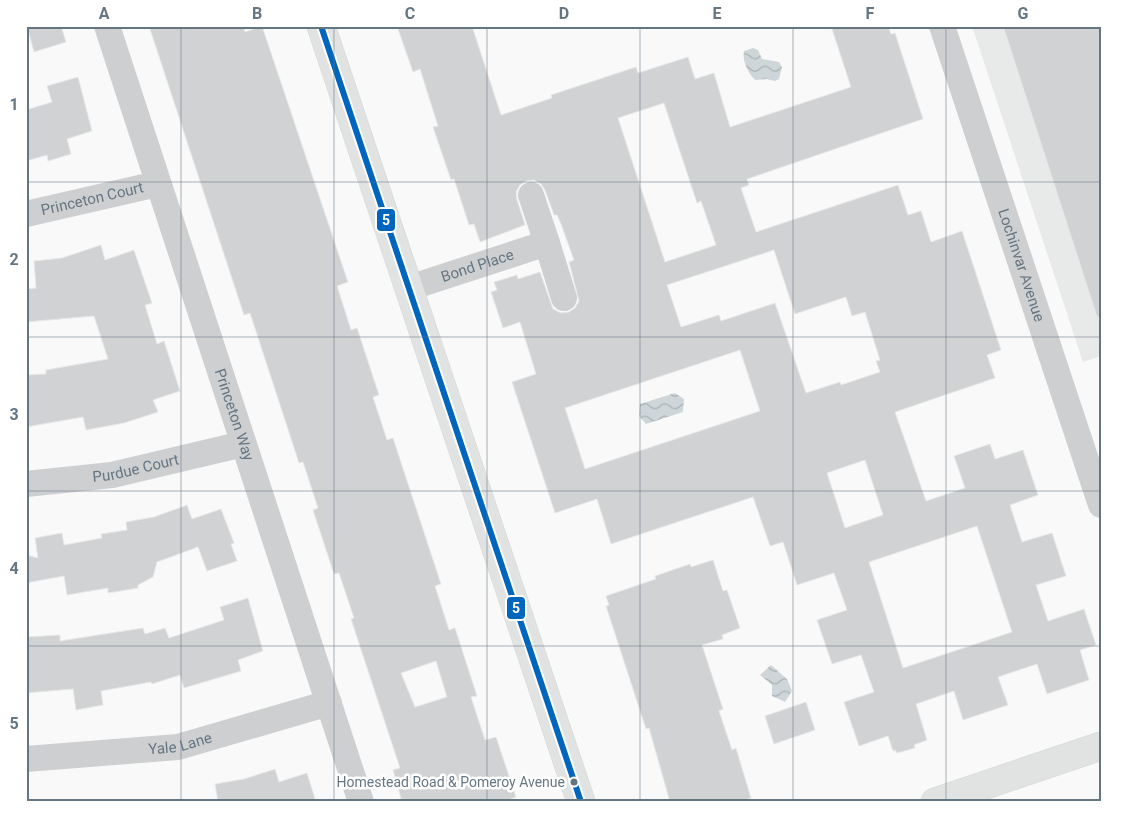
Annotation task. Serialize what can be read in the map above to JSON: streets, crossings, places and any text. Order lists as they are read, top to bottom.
{
  "streets": {
    "street": [
      "Princeton Court",
      "Bond Place",
      "Lochinvar Avenue",
      "Princeton Way",
      "Purdue Court",
      "Yale Lane"
    ]
  },
  "crossings": [
    ["Princeton Court", "Princeton Way"],
    ["Princeton Way", "Purdue Court"],
    ["Princeton Way", "Yale Lane"]
  ],
  "places": ["Homestead Road & Pomeroy Avenue"],
  "lines": ["transit line 5"],
  "grid": {
    "columns": [
      "A",
      "B",
      "C",
      "D",
      "E",
      "F",
      "G"
    ],
    "rows": [
      "1",
      "2",
      "3",
      "4",
      "5"
    ]
  }
}
